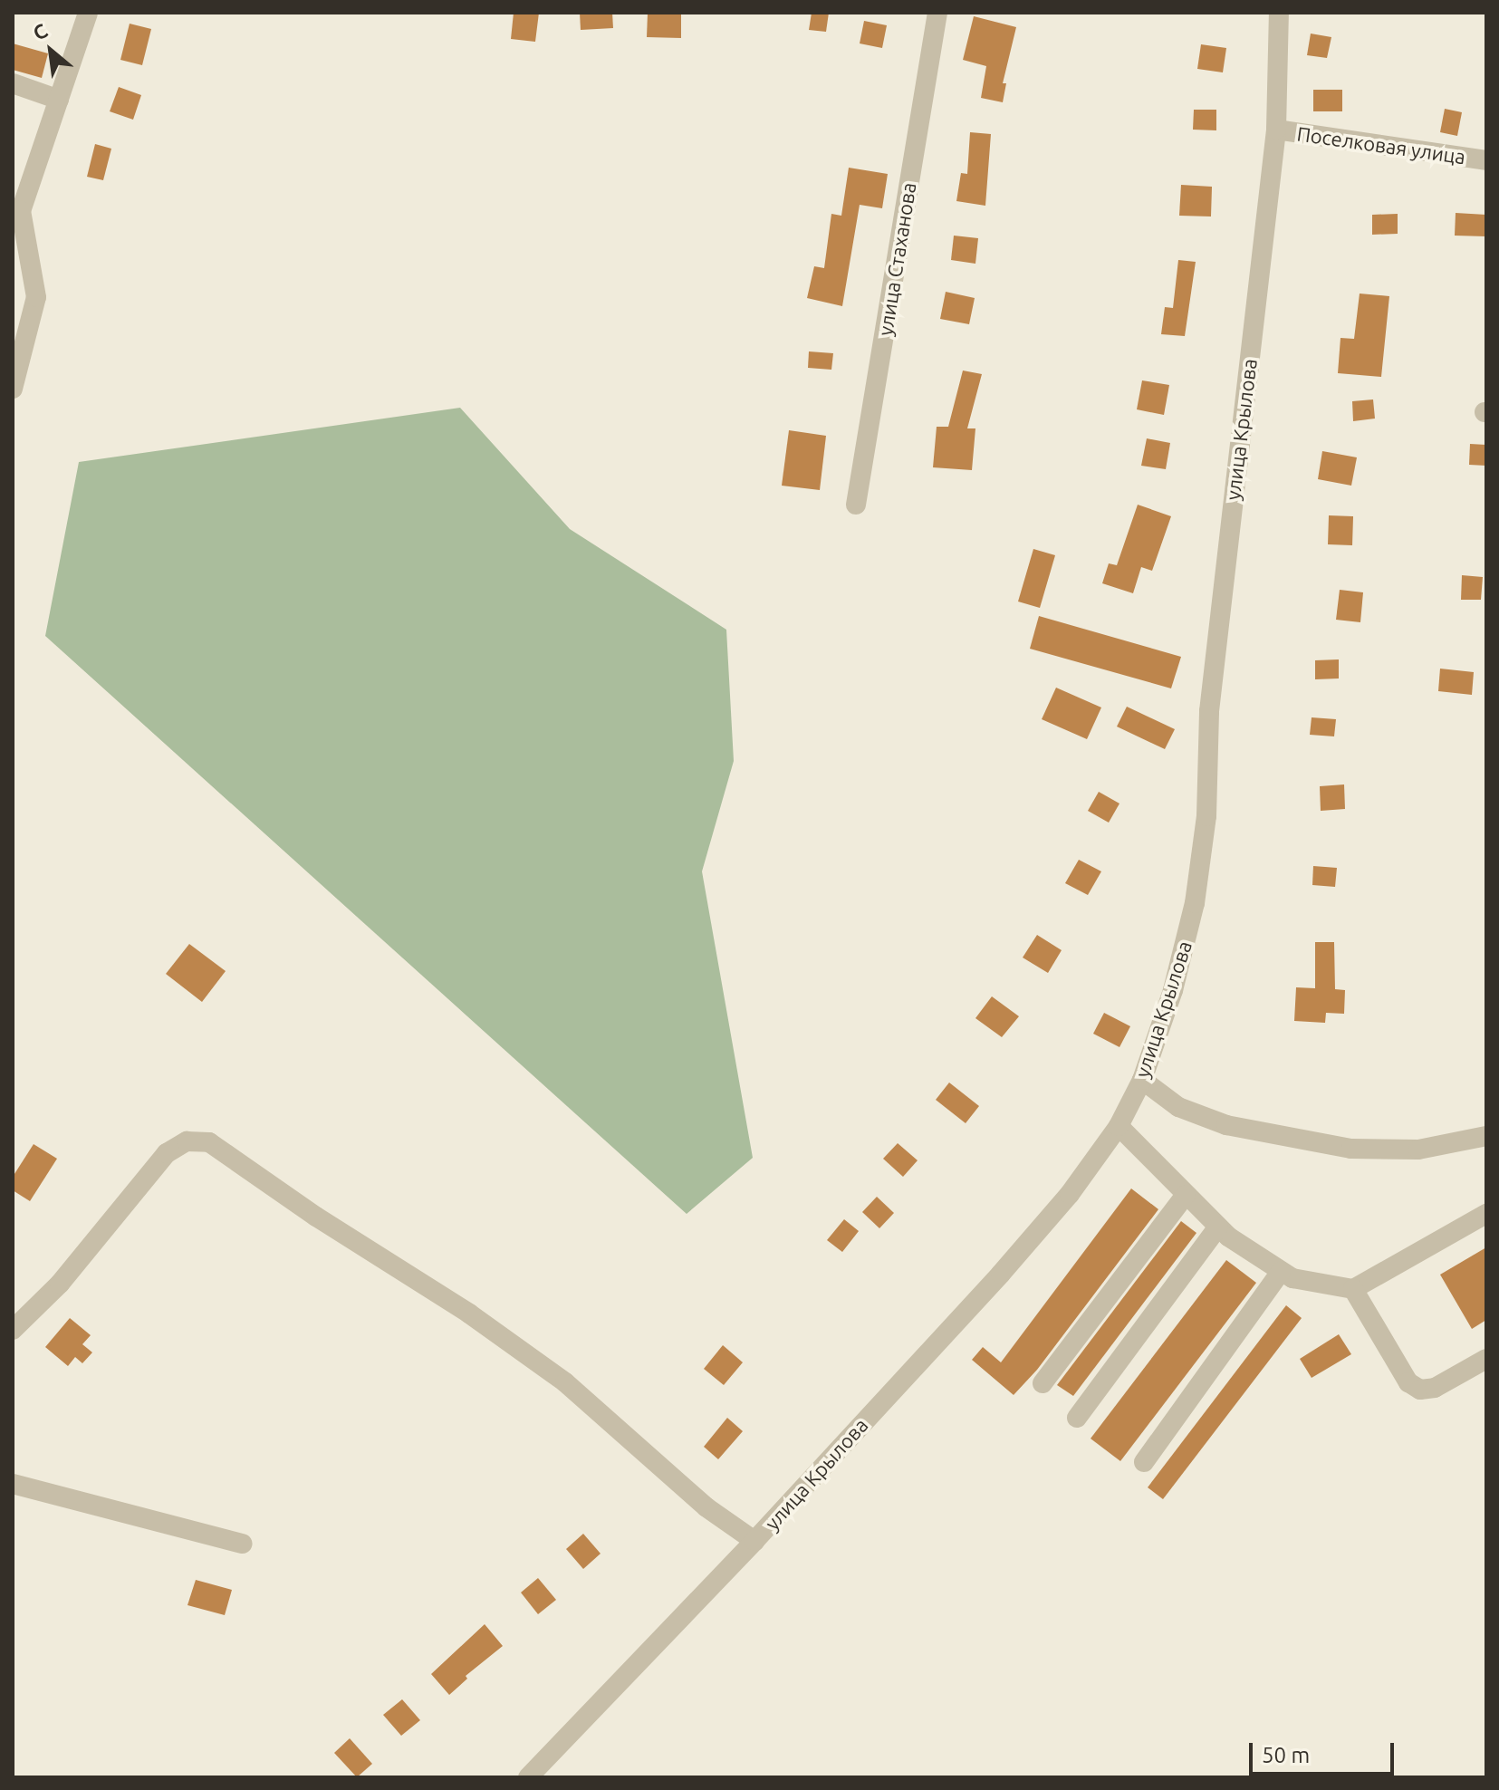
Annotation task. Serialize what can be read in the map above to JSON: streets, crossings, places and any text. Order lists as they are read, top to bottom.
{
  "streets": {
    "street": ["Поселковая улица", "улица Стаханова", "улица Крылова"]
  },
  "crossings": [
    ["Поселковая улица", "улица Крылова"]
  ],
  "scale_bar": "50 m",
  "north": "top left"
}
